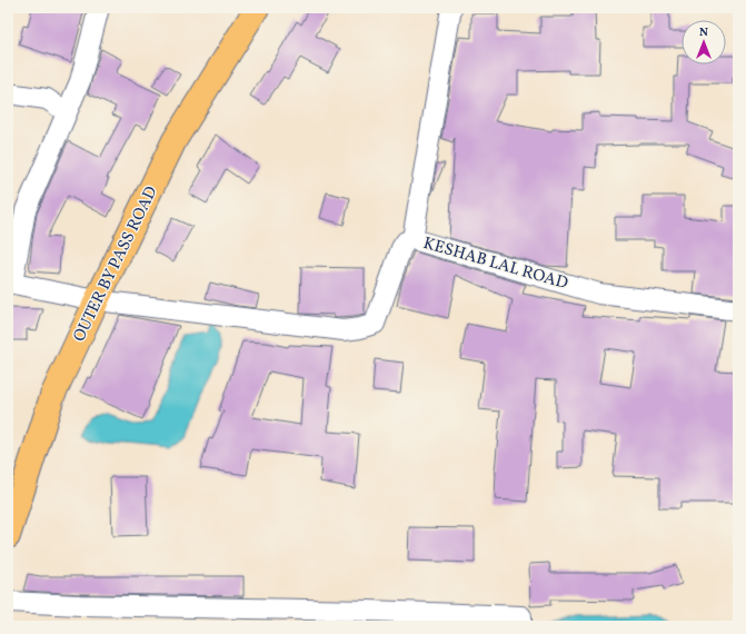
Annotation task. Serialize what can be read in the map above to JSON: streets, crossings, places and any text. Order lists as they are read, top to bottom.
{
  "streets": {
    "main road": ["OUTER BY PASS ROAD"],
    "street": ["KESHAB LAL ROAD"]
  },
  "crossings": [
    ["KESHAB LAL ROAD", "OUTER BY PASS ROAD"]
  ],
  "north": "top"
}
